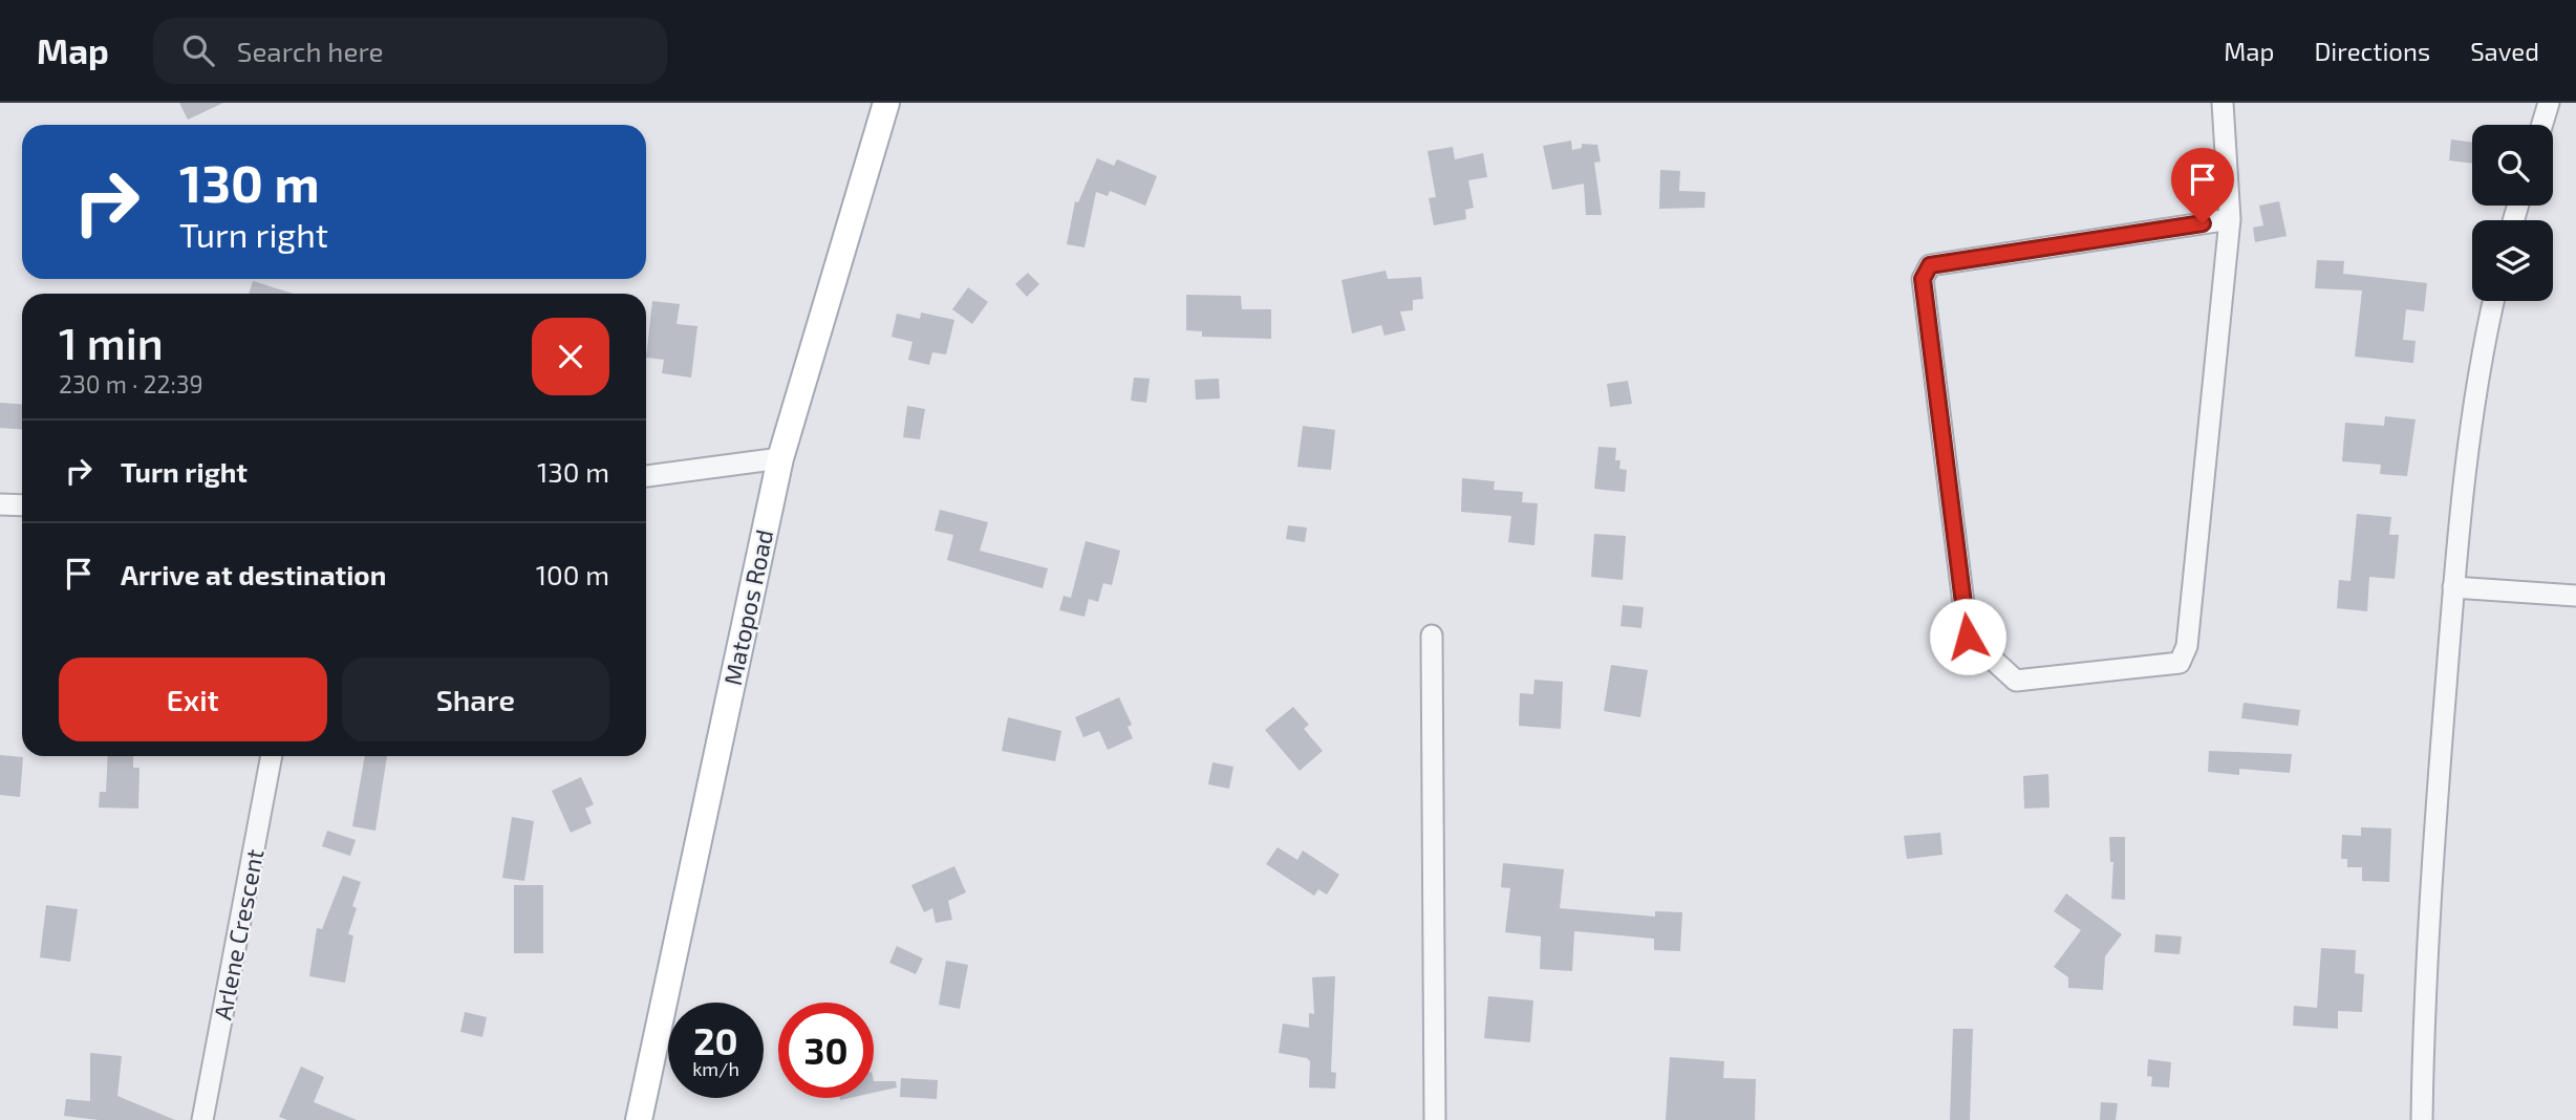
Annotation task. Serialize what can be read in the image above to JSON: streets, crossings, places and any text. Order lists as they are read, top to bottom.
{
  "streets": {
    "main road": ["Matopos Road"],
    "street": ["Arlene Crescent"]
  },
  "page": {
    "header": "Map",
    "search": "Search here",
    "nav": ["Map", "Directions", "Saved"],
    "turn": ["130 m", "Turn right"],
    "heading": ["1 min", "230 m · 22:39"],
    "list": [
      {
        "name": "Turn right",
        "value": "130 m"
      },
      {
        "name": "Arrive at destination",
        "value": "100 m"
      }
    ],
    "buttons": ["Exit", "Share"],
    "speed": "20 km/h",
    "limit": "30"
  }
}
